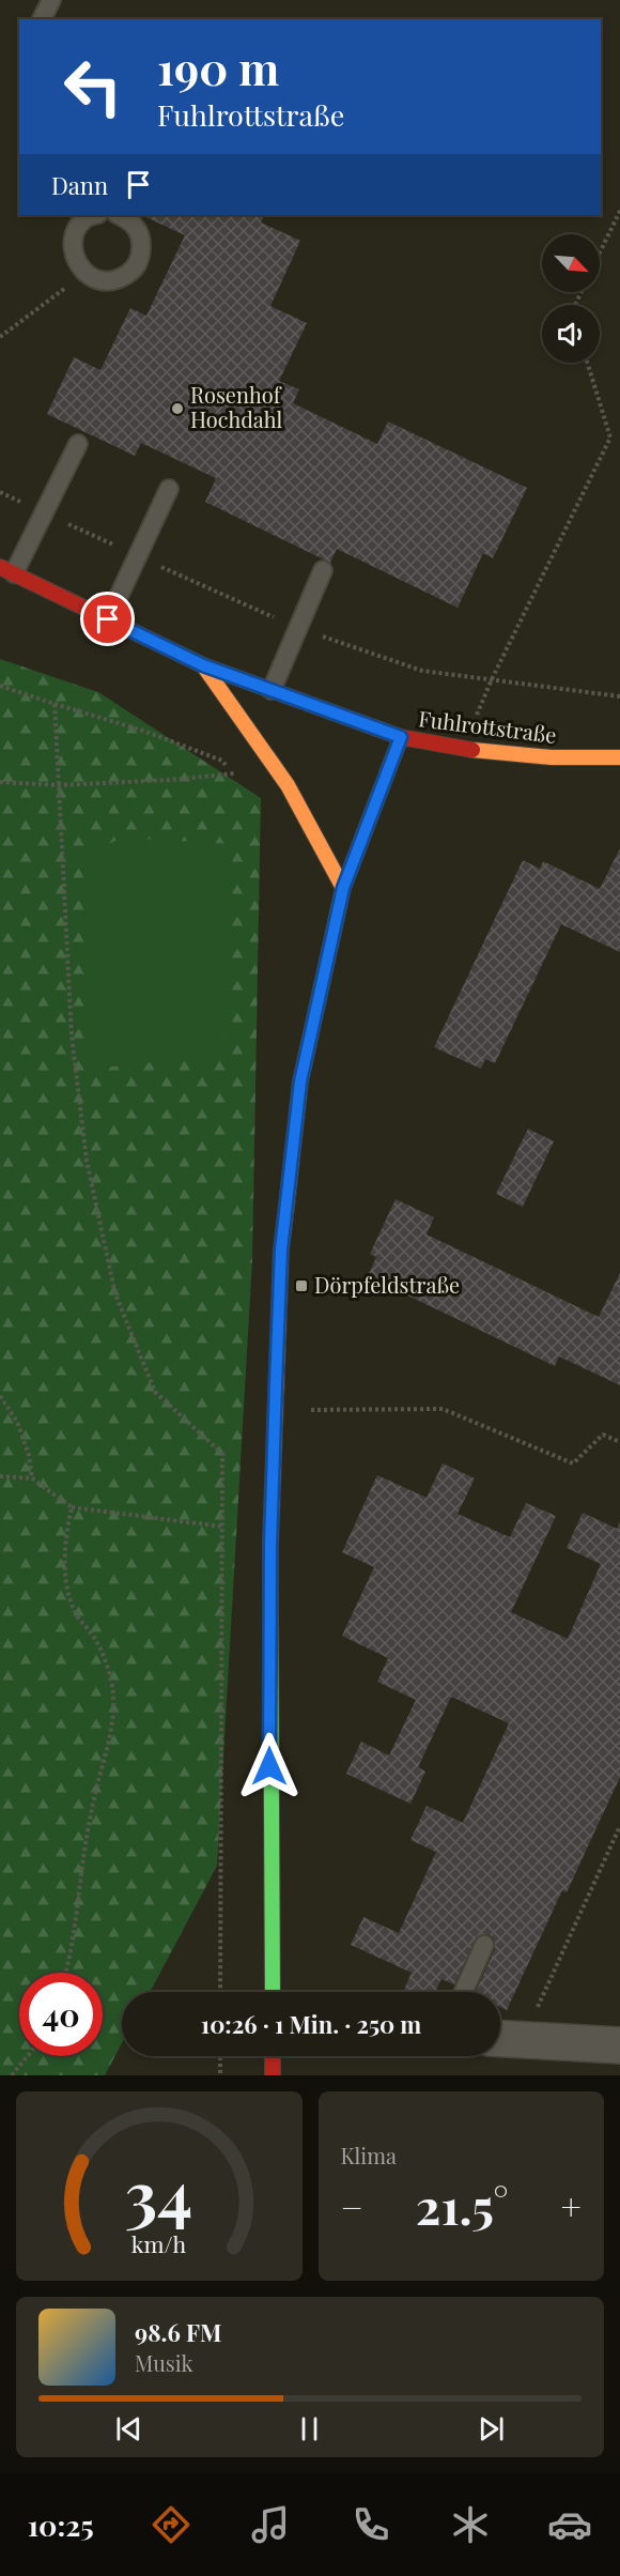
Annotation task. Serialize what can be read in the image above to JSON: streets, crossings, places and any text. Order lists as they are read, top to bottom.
{
  "streets": {
    "street": ["Fuhlrottstraße"]
  },
  "places": {
    "other": ["Rosenhof Hochdahl"],
    "transit": ["Dörpfeldstraße"]
  },
  "north": "bottom right",
  "page": {
    "turn": ["190 m", "Fuhlrottstraße"],
    "then": "Dann",
    "limit": "40",
    "trip": "10:26 · 1 Min. · 250 m",
    "tile": "Klima",
    "heat": ["−", "21.5°", "+"],
    "song": ["98.6 FM", "Musik"],
    "tabs": "10:25",
    "gauge": ["34", "km/h"]
  }
}
